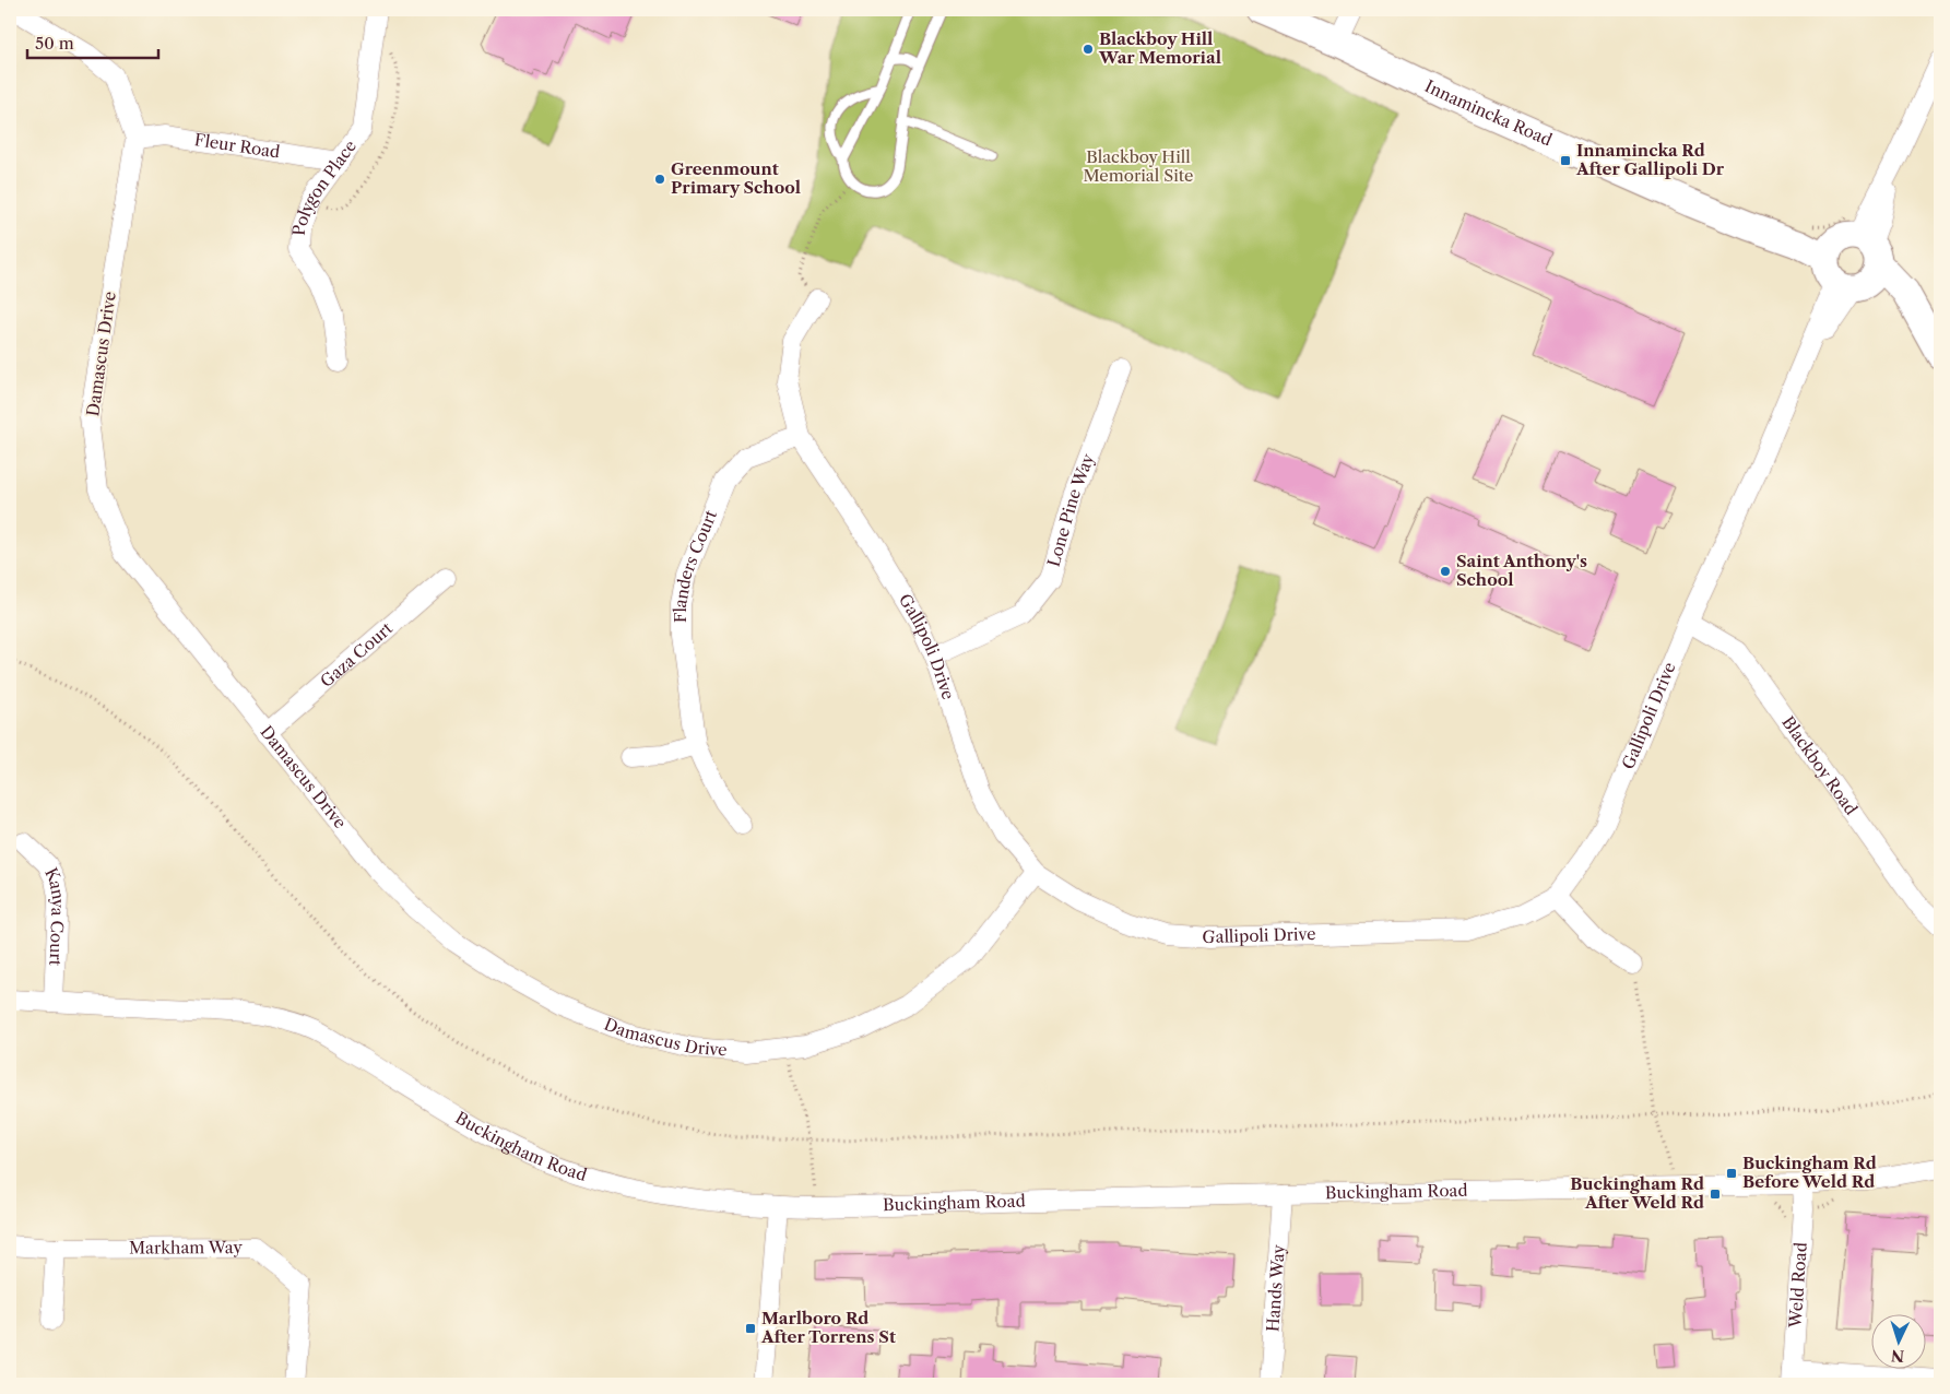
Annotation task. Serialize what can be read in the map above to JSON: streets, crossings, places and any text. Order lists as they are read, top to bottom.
{
  "streets": {
    "main road": ["Innamincka Road"],
    "street": [
      "Fleur Road",
      "Polygon Place",
      "Damascus Drive",
      "Lone Pine Way",
      "Flanders Court",
      "Gallipoli Drive",
      "Gaza Court",
      "Blackboy Road",
      "Kanya Court",
      "Buckingham Road",
      "Markham Way",
      "Weld Road",
      "Hands Way"
    ]
  },
  "crossings": [
    ["Innamincka Road", "Gallipoli Drive"],
    ["Fleur Road", "Polygon Place"],
    ["Fleur Road", "Damascus Drive"],
    ["Damascus Drive", "Gallipoli Drive"],
    ["Damascus Drive", "Gaza Court"],
    ["Lone Pine Way", "Gallipoli Drive"],
    ["Flanders Court", "Gallipoli Drive"],
    ["Gallipoli Drive", "Blackboy Road"],
    ["Kanya Court", "Buckingham Road"],
    ["Buckingham Road", "Weld Road"],
    ["Buckingham Road", "Hands Way"]
  ],
  "parks": ["Blackboy Hill Memorial Site"],
  "places": {
    "other": ["Blackboy Hill War Memorial", "Greenmount Primary School", "Saint Anthony's School"],
    "transit": [
      "Innamincka Rd After Gallipoli Dr",
      "Buckingham Rd Before Weld Rd",
      "Buckingham Rd After Weld Rd",
      "Marlboro Rd After Torrens St"
    ]
  },
  "scale_bar": "50 m",
  "north": "bottom"
}
